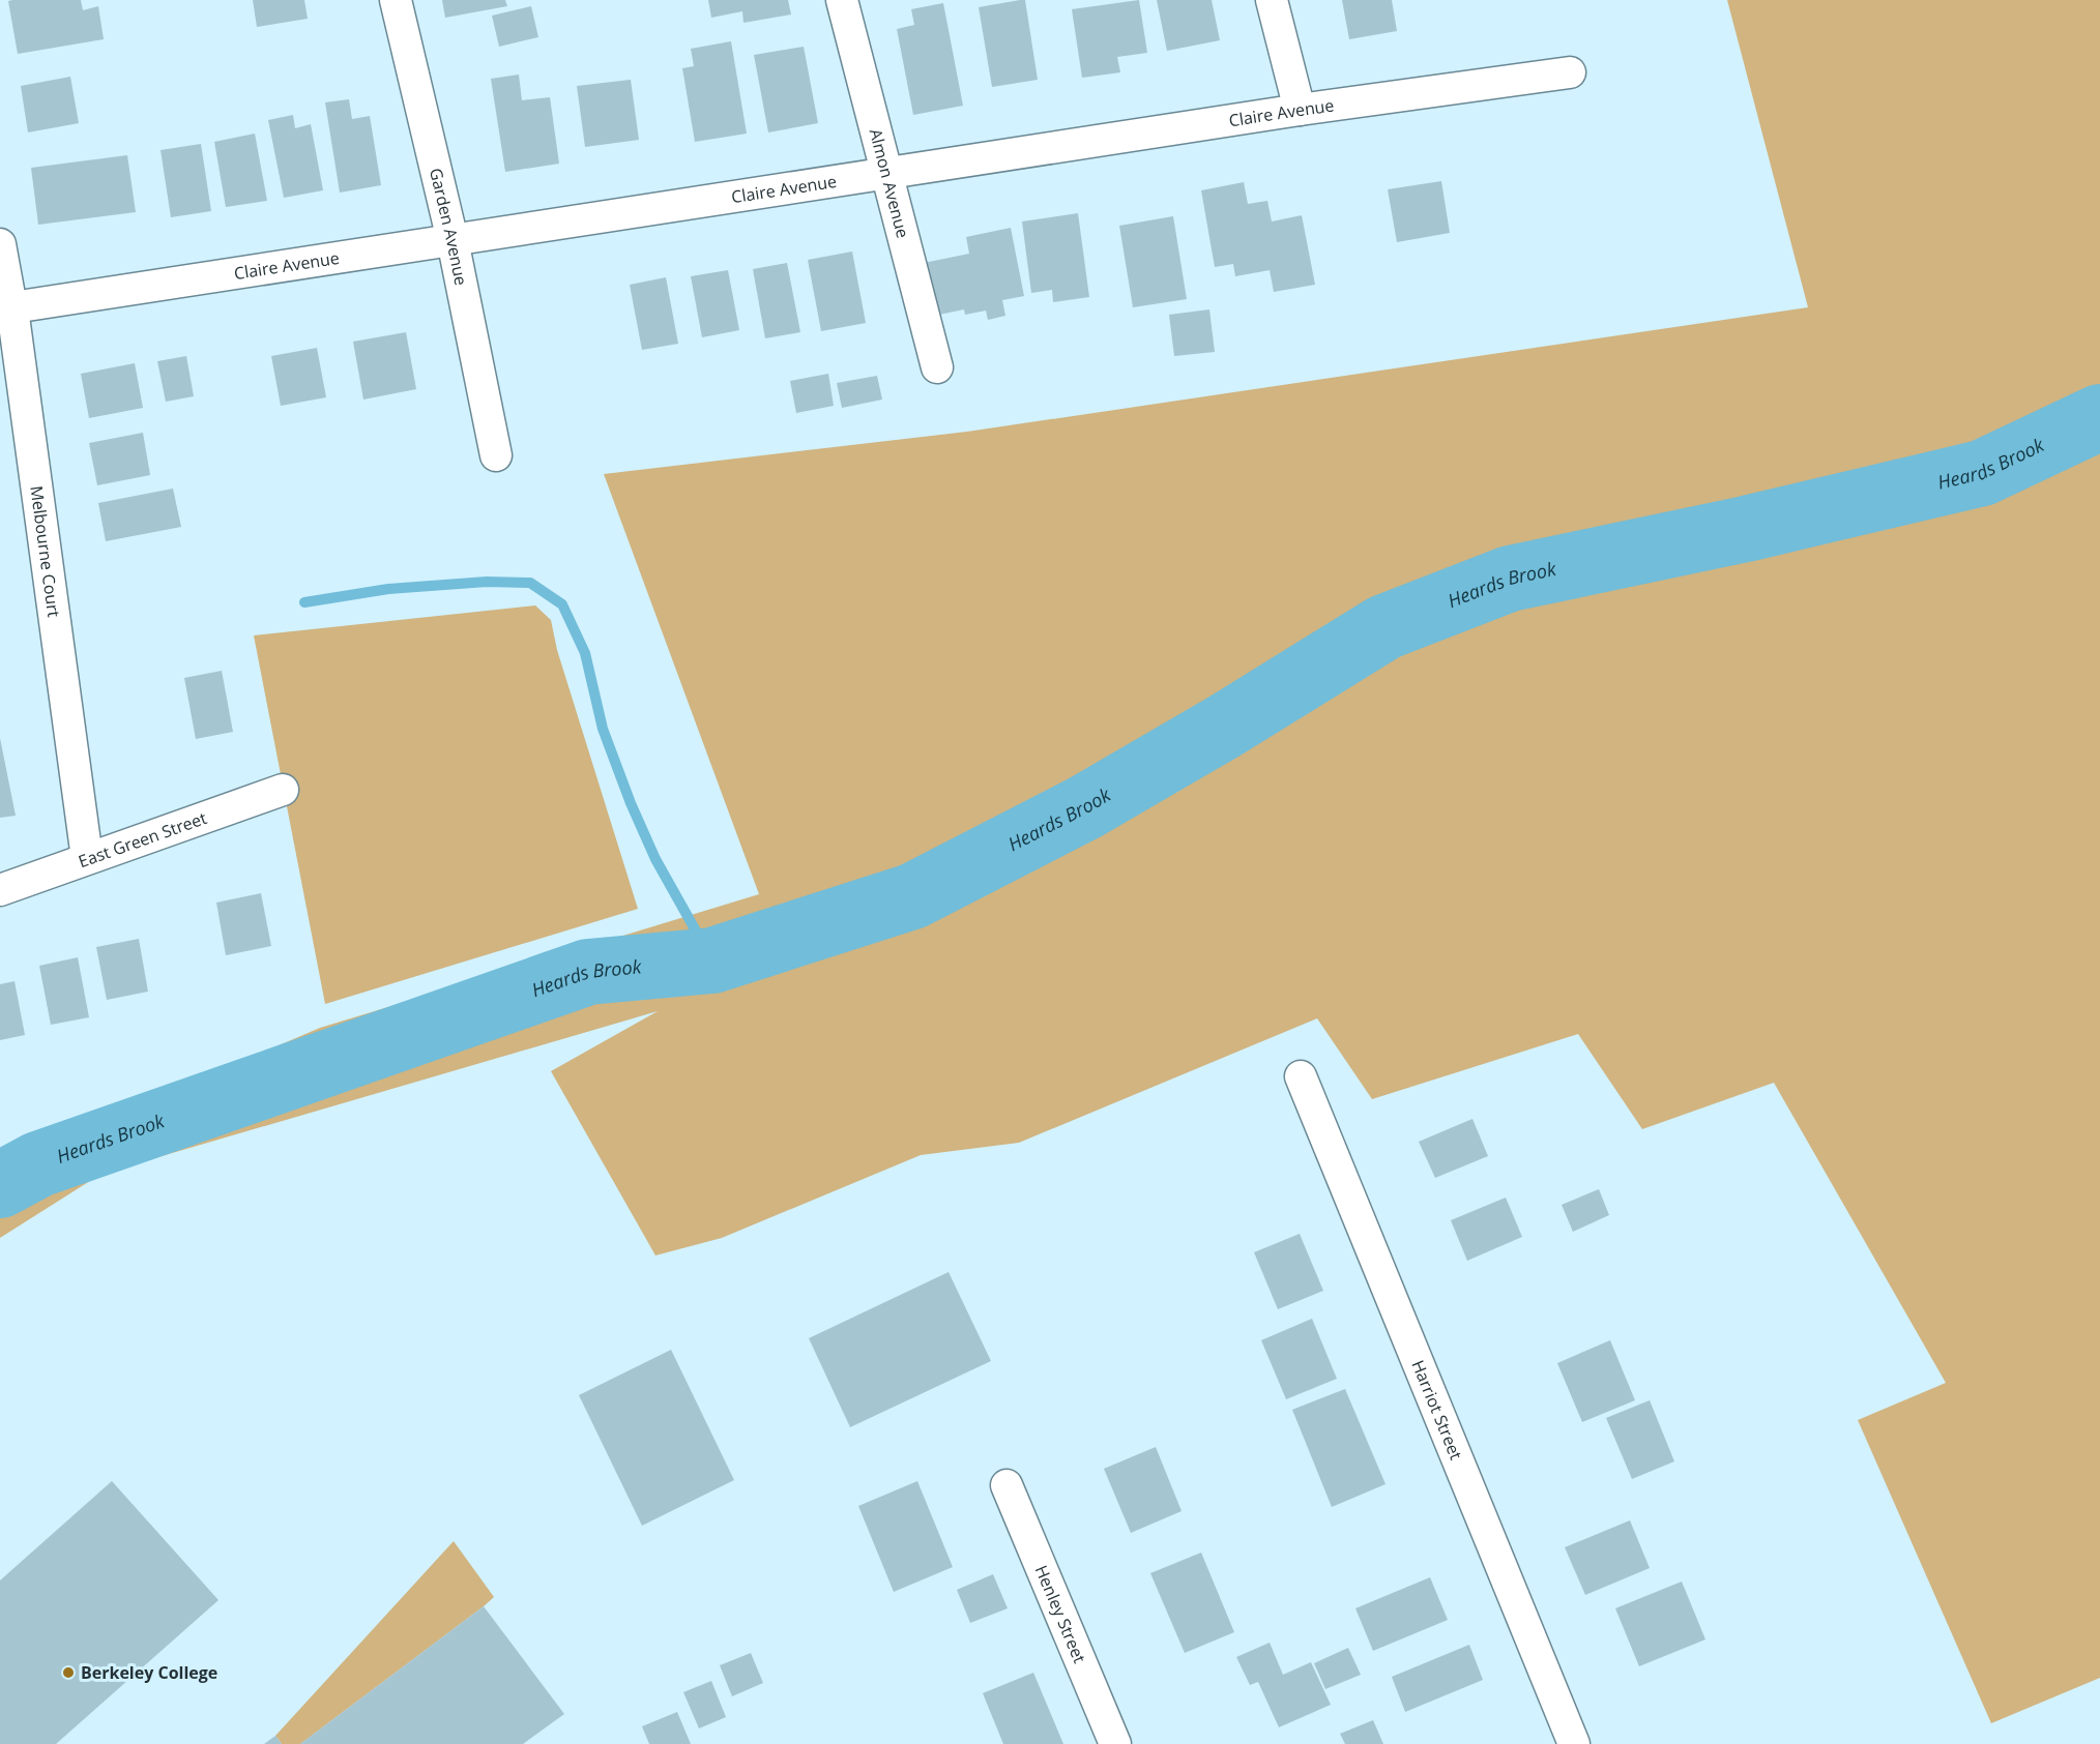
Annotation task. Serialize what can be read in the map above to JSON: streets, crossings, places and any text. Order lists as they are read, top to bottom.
{
  "streets": {
    "street": [
      "Claire Avenue",
      "Almon Avenue",
      "Garden Avenue",
      "Melbourne Court",
      "East Green Street",
      "Harriot Street",
      "Henley Street"
    ]
  },
  "crossings": [
    ["Claire Avenue", "Almon Avenue"],
    ["Claire Avenue", "Garden Avenue"],
    ["Claire Avenue", "Melbourne Court"],
    ["Melbourne Court", "East Green Street"]
  ],
  "water": ["Heards Brook"],
  "places": ["Berkeley College"]
}
